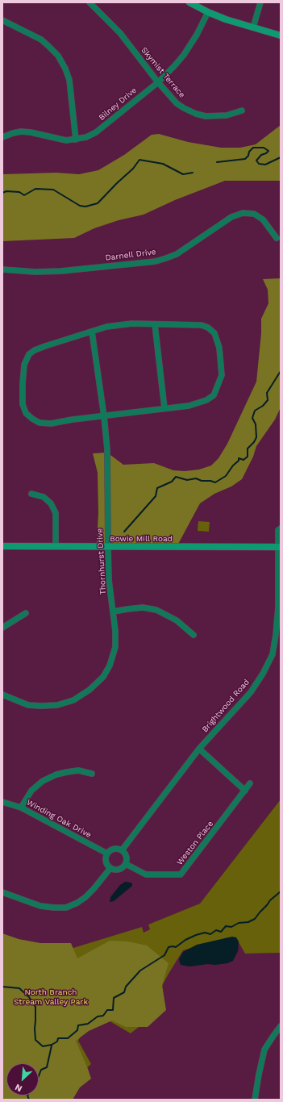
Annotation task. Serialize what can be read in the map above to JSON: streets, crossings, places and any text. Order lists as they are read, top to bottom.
{
  "streets": {
    "street": [
      "Skymist Terrace",
      "Bilney Drive",
      "Darnell Drive",
      "Bowie Mill Road",
      "Thornhurst Drive",
      "Brightwood Road",
      "Winding Oak Drive",
      "Weston Place"
    ]
  },
  "crossings": [
    ["Skymist Terrace", "Bilney Drive"],
    ["Bowie Mill Road", "Thornhurst Drive"],
    ["Bowie Mill Road", "Brightwood Road"],
    ["Brightwood Road", "Winding Oak Drive"],
    ["Brightwood Road", "Weston Place"],
    ["Winding Oak Drive", "Weston Place"]
  ],
  "parks": ["North Branch Stream Valley Park"],
  "north": "bottom left"
}
